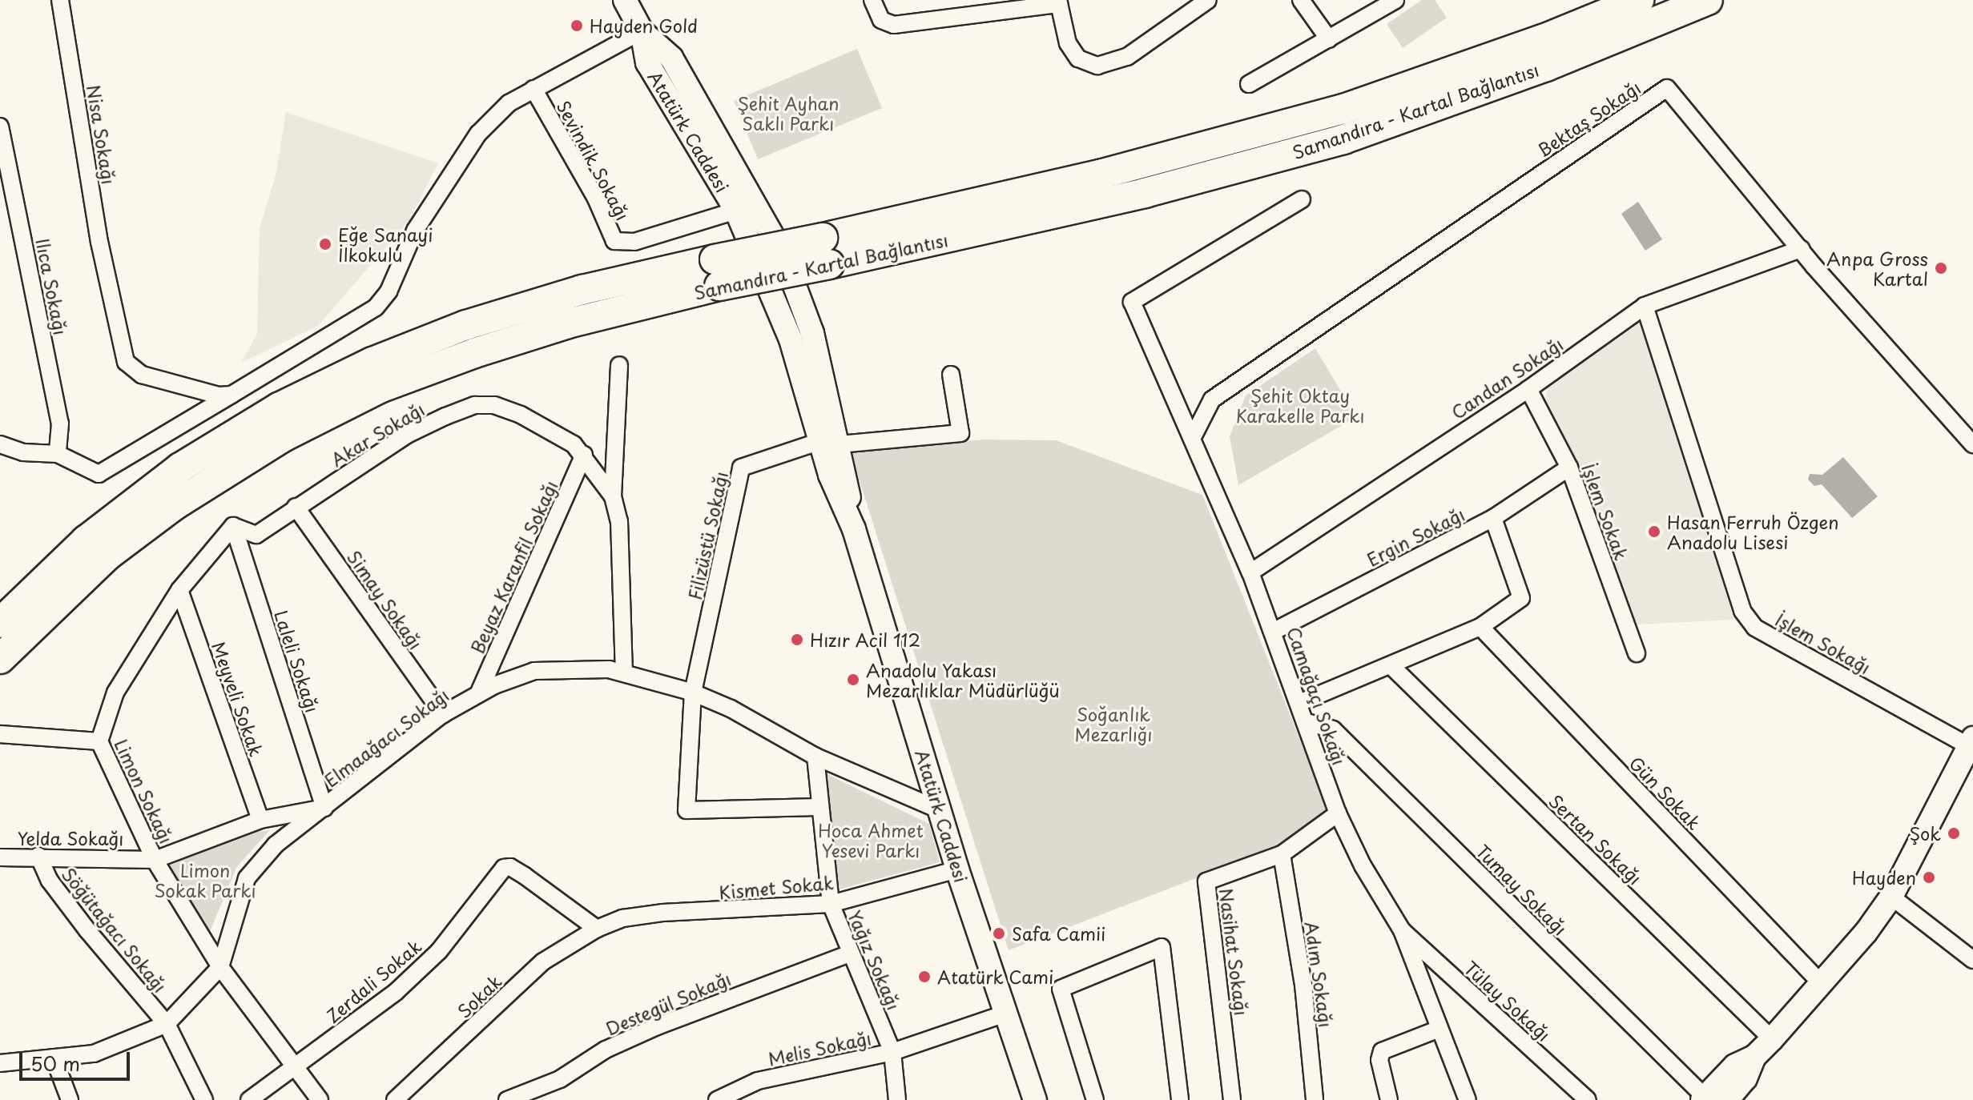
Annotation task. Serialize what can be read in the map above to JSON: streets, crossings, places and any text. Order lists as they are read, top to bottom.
{
  "streets": {
    "highway": ["Samandıra - Kartal Bağlantısı"],
    "street": [
      "Bektaş Sokağı",
      "Atatürk Caddesi",
      "Nisa Sokağı",
      "Sevindik Sokağı",
      "Ilıca Sokağı",
      "Candan Sokağı",
      "Akar Sokağı",
      "İşlem Sokak",
      "Filizüstü Sokağı",
      "Ergin Sokağı",
      "Beyaz Karanfil Sokağı",
      "Simay Sokağı",
      "İşlem Sokağı",
      "Laleli Sokağı",
      "Camağaçı Sokağı",
      "Meyveli Sokak",
      "Elmaağacı Sokağı",
      "Limon Sokağı",
      "Gün Sokak",
      "Yelda Sokağı",
      "Sertan Sokağı",
      "Kismet Sokak",
      "Tumay Sokağı",
      "Söğütağacı Sokağı",
      "Nasihat Sokağı",
      "Yağız Sokağı",
      "Adım Sokağı",
      "Zerdali Sokak",
      "Sokak",
      "Tülay Sokağı",
      "Destegül Sokağı",
      "Melis Sokağı"
    ]
  },
  "crossings": [
    ["Bektaş Sokağı", "Candan Sokağı"],
    ["Bektaş Sokağı", "Camağaçı Sokağı"],
    ["Atatürk Caddesi", "Sevindik Sokağı"],
    ["Atatürk Caddesi", "Filizüstü Sokağı"],
    ["Atatürk Caddesi", "Elmaağacı Sokağı"],
    ["Atatürk Caddesi", "Kismet Sokak"],
    ["Atatürk Caddesi", "Melis Sokağı"],
    ["Candan Sokağı", "İşlem Sokak"],
    ["Candan Sokağı", "İşlem Sokağı"],
    ["Candan Sokağı", "Camağaçı Sokağı"],
    ["Akar Sokağı", "Beyaz Karanfil Sokağı"],
    ["Akar Sokağı", "Simay Sokağı"],
    ["Akar Sokağı", "Laleli Sokağı"],
    ["Akar Sokağı", "Elmaağacı Sokağı"],
    ["Akar Sokağı", "Limon Sokağı"],
    ["İşlem Sokak", "Ergin Sokağı"],
    ["Filizüstü Sokağı", "Elmaağacı Sokağı"],
    ["Ergin Sokağı", "Camağaçı Sokağı"],
    ["Beyaz Karanfil Sokağı", "Elmaağacı Sokağı"],
    ["Simay Sokağı", "Elmaağacı Sokağı"],
    ["Laleli Sokağı", "Elmaağacı Sokağı"],
    ["Laleli Sokağı", "Limon Sokağı"],
    ["Laleli Sokağı", "Yelda Sokağı"],
    ["Camağaçı Sokağı", "Tumay Sokağı"],
    ["Camağaçı Sokağı", "Nasihat Sokağı"],
    ["Camağaçı Sokağı", "Tülay Sokağı"],
    ["Meyveli Sokak", "Limon Sokağı"],
    ["Meyveli Sokak", "Yelda Sokağı"],
    ["Elmaağacı Sokağı", "Limon Sokağı"],
    ["Elmaağacı Sokağı", "Yelda Sokağı"],
    ["Elmaağacı Sokağı", "Söğütağacı Sokağı"],
    ["Elmaağacı Sokağı", "Yağız Sokağı"],
    ["Limon Sokağı", "Yelda Sokağı"],
    ["Limon Sokağı", "Zerdali Sokak"],
    ["Yelda Sokağı", "Söğütağacı Sokağı"],
    ["Kismet Sokak", "Yağız Sokağı"],
    ["Kismet Sokak", "Zerdali Sokak"],
    ["Kismet Sokak", "Sokak"],
    ["Nasihat Sokağı", "Adım Sokağı"],
    ["Yağız Sokağı", "Destegül Sokağı"],
    ["Yağız Sokağı", "Melis Sokağı"],
    ["Zerdali Sokak", "Sokak"]
  ],
  "parks": [
    "Şehit Ayhan Saklı Parkı",
    "Şehit Oktay Karakelle Parkı",
    "Soğanlık Mezarlığı",
    "Hoca Ahmet Yesevi Parkı",
    "Limon Sokak Parkı"
  ],
  "places": [
    "Hayden Gold",
    "Eğe Sanayi İlkokulu",
    "Anpa Gross Kartal",
    "Hasan Ferruh Özgen Anadolu Lisesi",
    "Hızır Acil 112",
    "Anadolu Yakası Mezarlıklar Müdürlüğü",
    "Şok",
    "Hayden",
    "Safa Camii",
    "Atatürk Cami"
  ],
  "scale_bar": "50 m"
}
